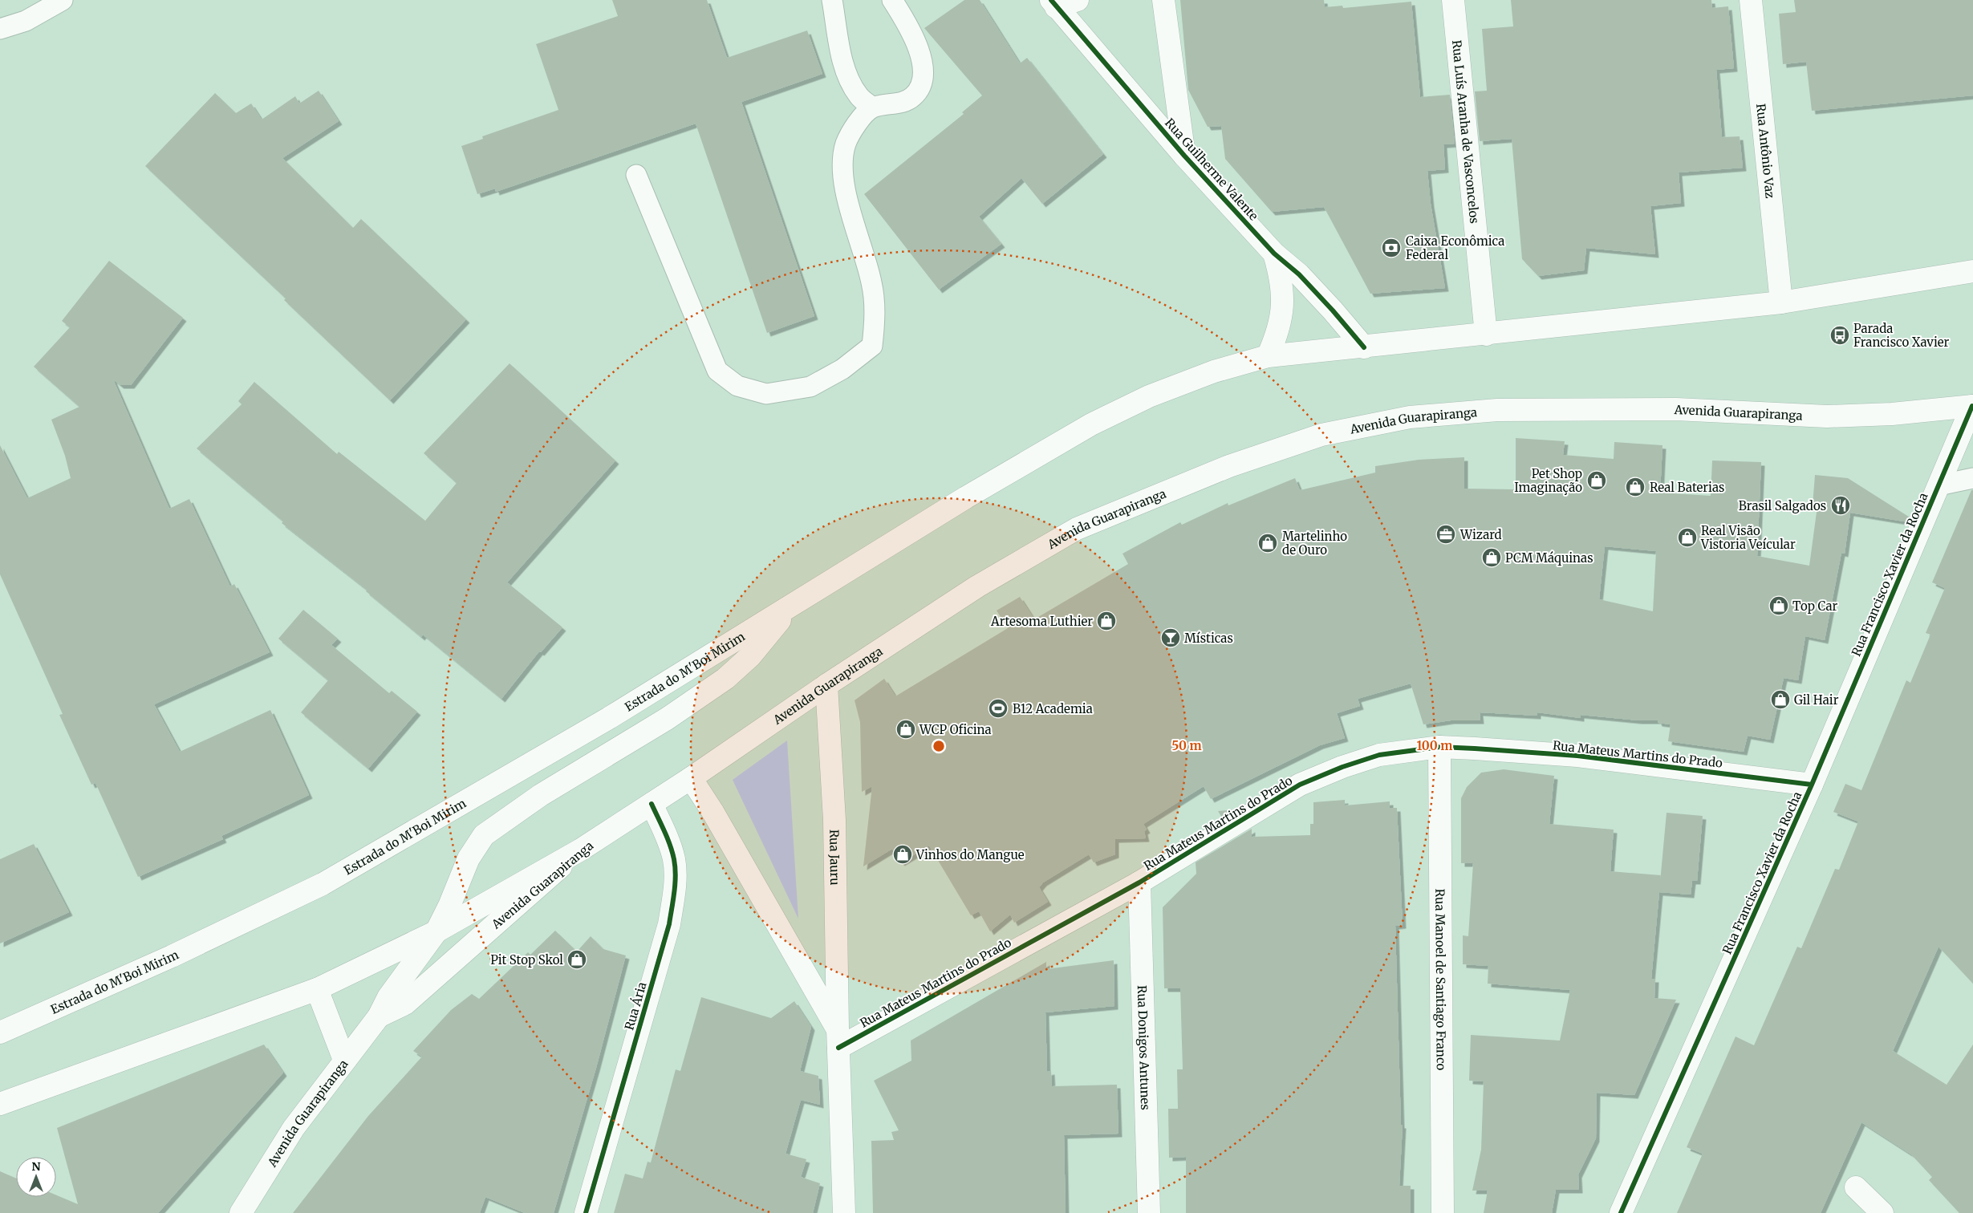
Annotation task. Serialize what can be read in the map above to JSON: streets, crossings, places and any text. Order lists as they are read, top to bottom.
{
  "streets": {
    "main road": [
      "Rua Luís Aranha de Vasconcelos",
      "Rua Antônio Vaz",
      "Rua Guilherme Valente",
      "Avenida Guarapiranga",
      "Rua Francisco Xavier da Rocha",
      "Estrada do M'Boi Mirim",
      "Rua Mateus Martins do Prado",
      "Rua Jauru",
      "Rua Manoel de Santiago Franco",
      "Rua Ária",
      "Rua Donigos Antunes"
    ]
  },
  "crossings": [
    ["Avenida Guarapiranga", "Rua Francisco Xavier da Rocha"],
    ["Avenida Guarapiranga", "Rua Jauru"],
    ["Avenida Guarapiranga", "Rua Ária"],
    ["Rua Francisco Xavier da Rocha", "Rua Mateus Martins do Prado"],
    ["Rua Mateus Martins do Prado", "Rua Jauru"],
    ["Rua Mateus Martins do Prado", "Rua Manoel de Santiago Franco"],
    ["Rua Mateus Martins do Prado", "Rua Donigos Antunes"]
  ],
  "places": {
    "bank": ["Caixa Econômica Federal"],
    "bus stop": ["Parada Francisco Xavier"],
    "shop": [
      "Pet Shop Imaginação",
      "Real Baterias",
      "Real Visão Vistoria Veícular",
      "Martelinho de Ouro",
      "PCM Máquinas",
      "Top Car",
      "Artesoma Luthier",
      "Gil Hair",
      "WCP Oficina",
      "Vinhos do Mangue",
      "Pit Stop Skol"
    ],
    "restaurant": ["Brasil Salgados"],
    "office": ["Wizard"],
    "bar": ["Místicas"],
    "sports": ["B12 Academia"]
  },
  "north": "top",
  "rings": ["50 m", "100 m"]
}
